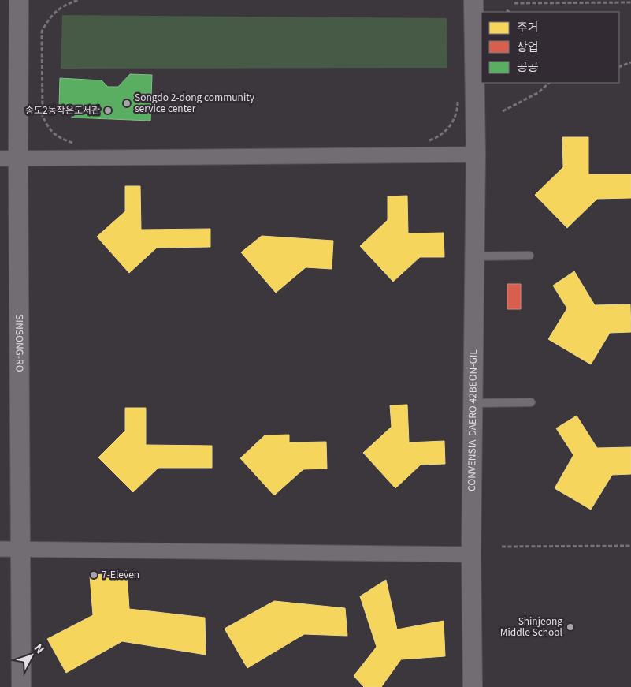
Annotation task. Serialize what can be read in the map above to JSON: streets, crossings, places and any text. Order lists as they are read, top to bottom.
{
  "streets": {
    "street": ["SINSONG-RO", "CONVENSIA-DAERO 42BEON-GIL"]
  },
  "places": [
    "Songdo 2-dong community service center",
    "송도2동작은도서관",
    "7-Eleven",
    "Shinjeong Middle School"
  ],
  "legend": ["주거", "상업", "공공"],
  "north": "top right"
}
